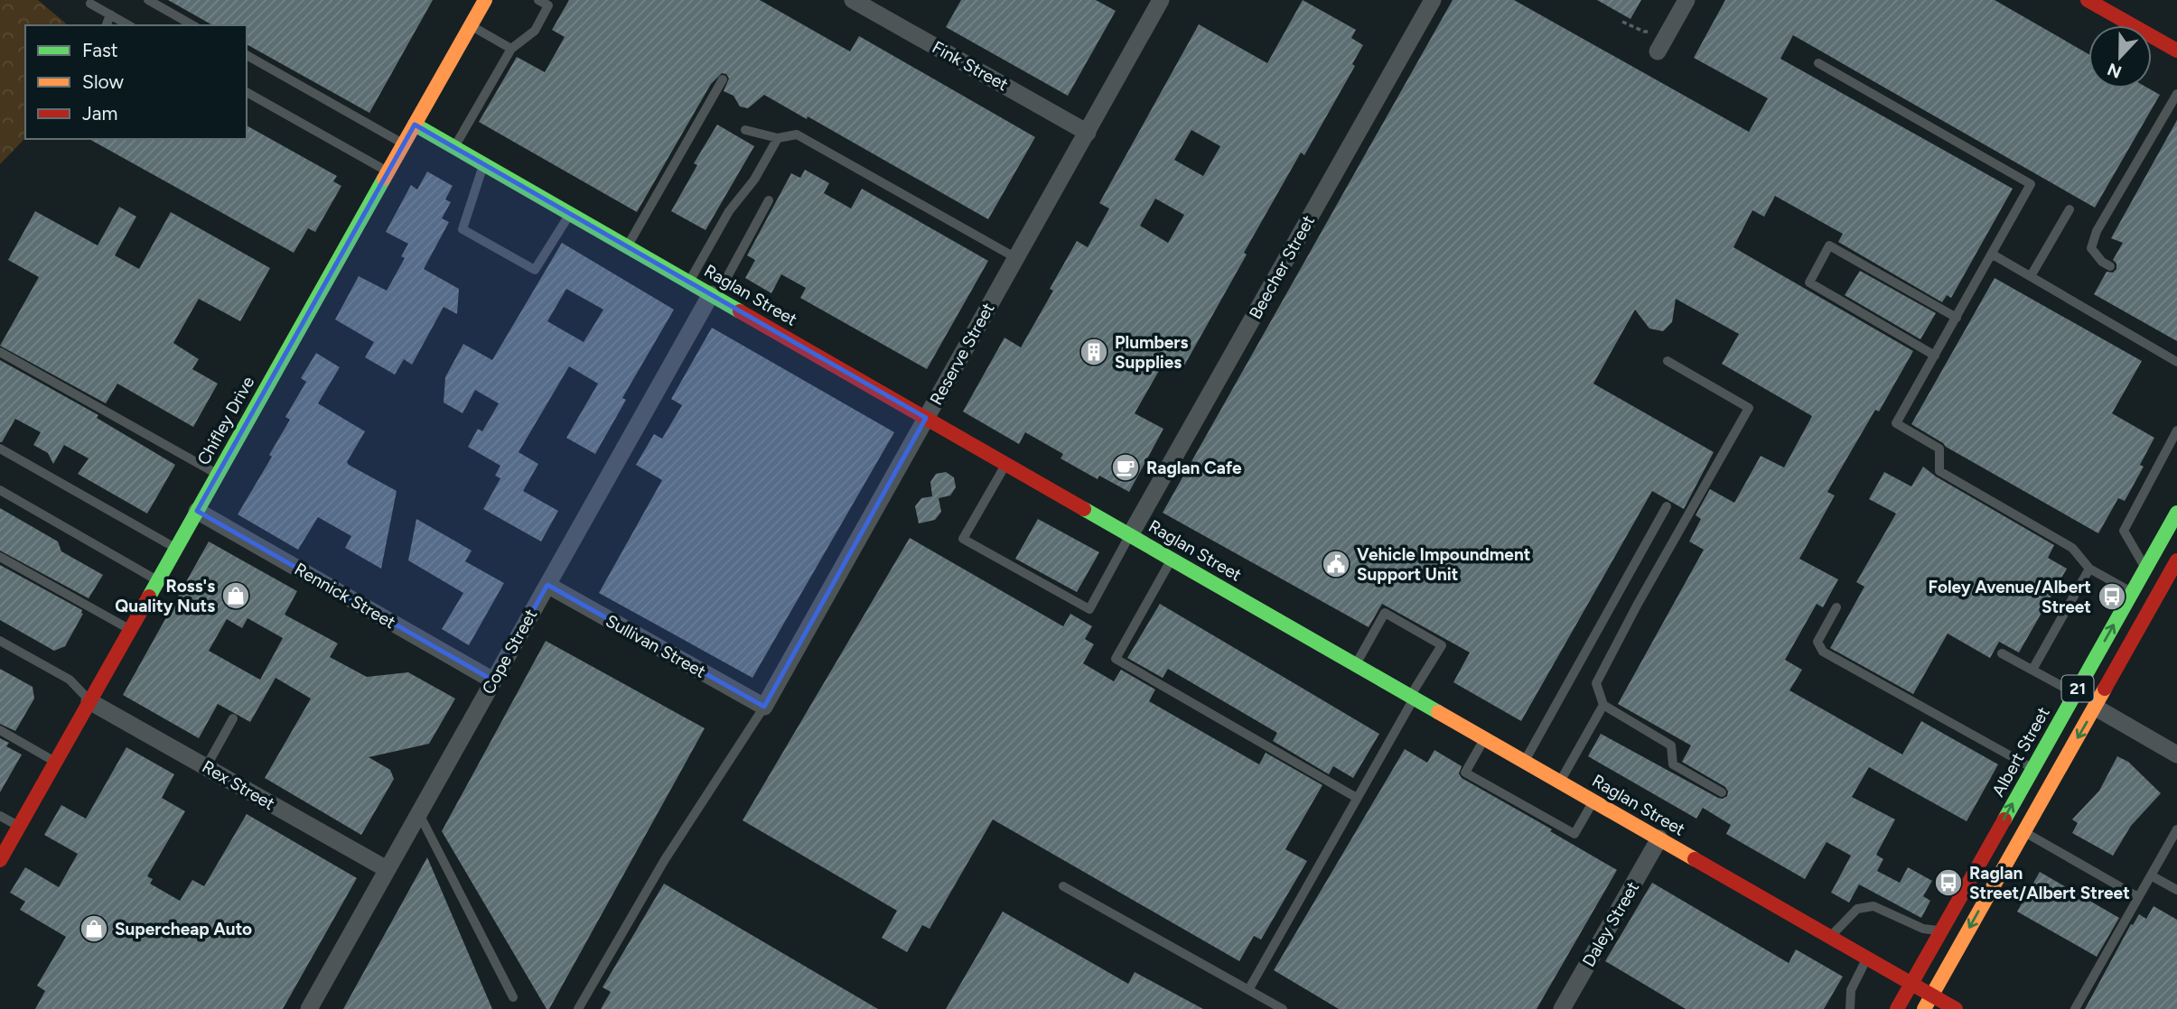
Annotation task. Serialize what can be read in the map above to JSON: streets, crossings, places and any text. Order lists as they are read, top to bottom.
{
  "streets": {
    "street": [
      "Fink Street",
      "Beecher Street",
      "Raglan Street",
      "Reserve Street",
      "Chifley Drive",
      "Rennick Street",
      "Sullivan Street",
      "Cope Street",
      "21",
      "Albert Street",
      "Rex Street",
      "Daley Street"
    ]
  },
  "crossings": [
    ["Fink Street", "Reserve Street"],
    ["Beecher Street", "Raglan Street"],
    ["Raglan Street", "Reserve Street"],
    ["Raglan Street", "Chifley Drive"],
    ["Raglan Street", "Cope Street"],
    ["Raglan Street", "21"],
    ["Raglan Street", "Albert Street"],
    ["Raglan Street", "Daley Street"],
    ["Reserve Street", "Sullivan Street"],
    ["Chifley Drive", "Rennick Street"],
    ["Chifley Drive", "Rex Street"],
    ["Rennick Street", "Cope Street"],
    ["Sullivan Street", "Cope Street"],
    ["Cope Street", "Rex Street"]
  ],
  "places": {
    "building": ["Plumbers Supplies"],
    "cafe": ["Raglan Cafe"],
    "public building": ["Vehicle Impoundment Support Unit"],
    "shop": ["Ross's Quality Nuts", "Supercheap Auto"],
    "bus stop": ["Foley Avenue/Albert Street", "Raglan Street/Albert Street"]
  },
  "legend": ["Fast", "Slow", "Jam"],
  "north": "bottom"
}
